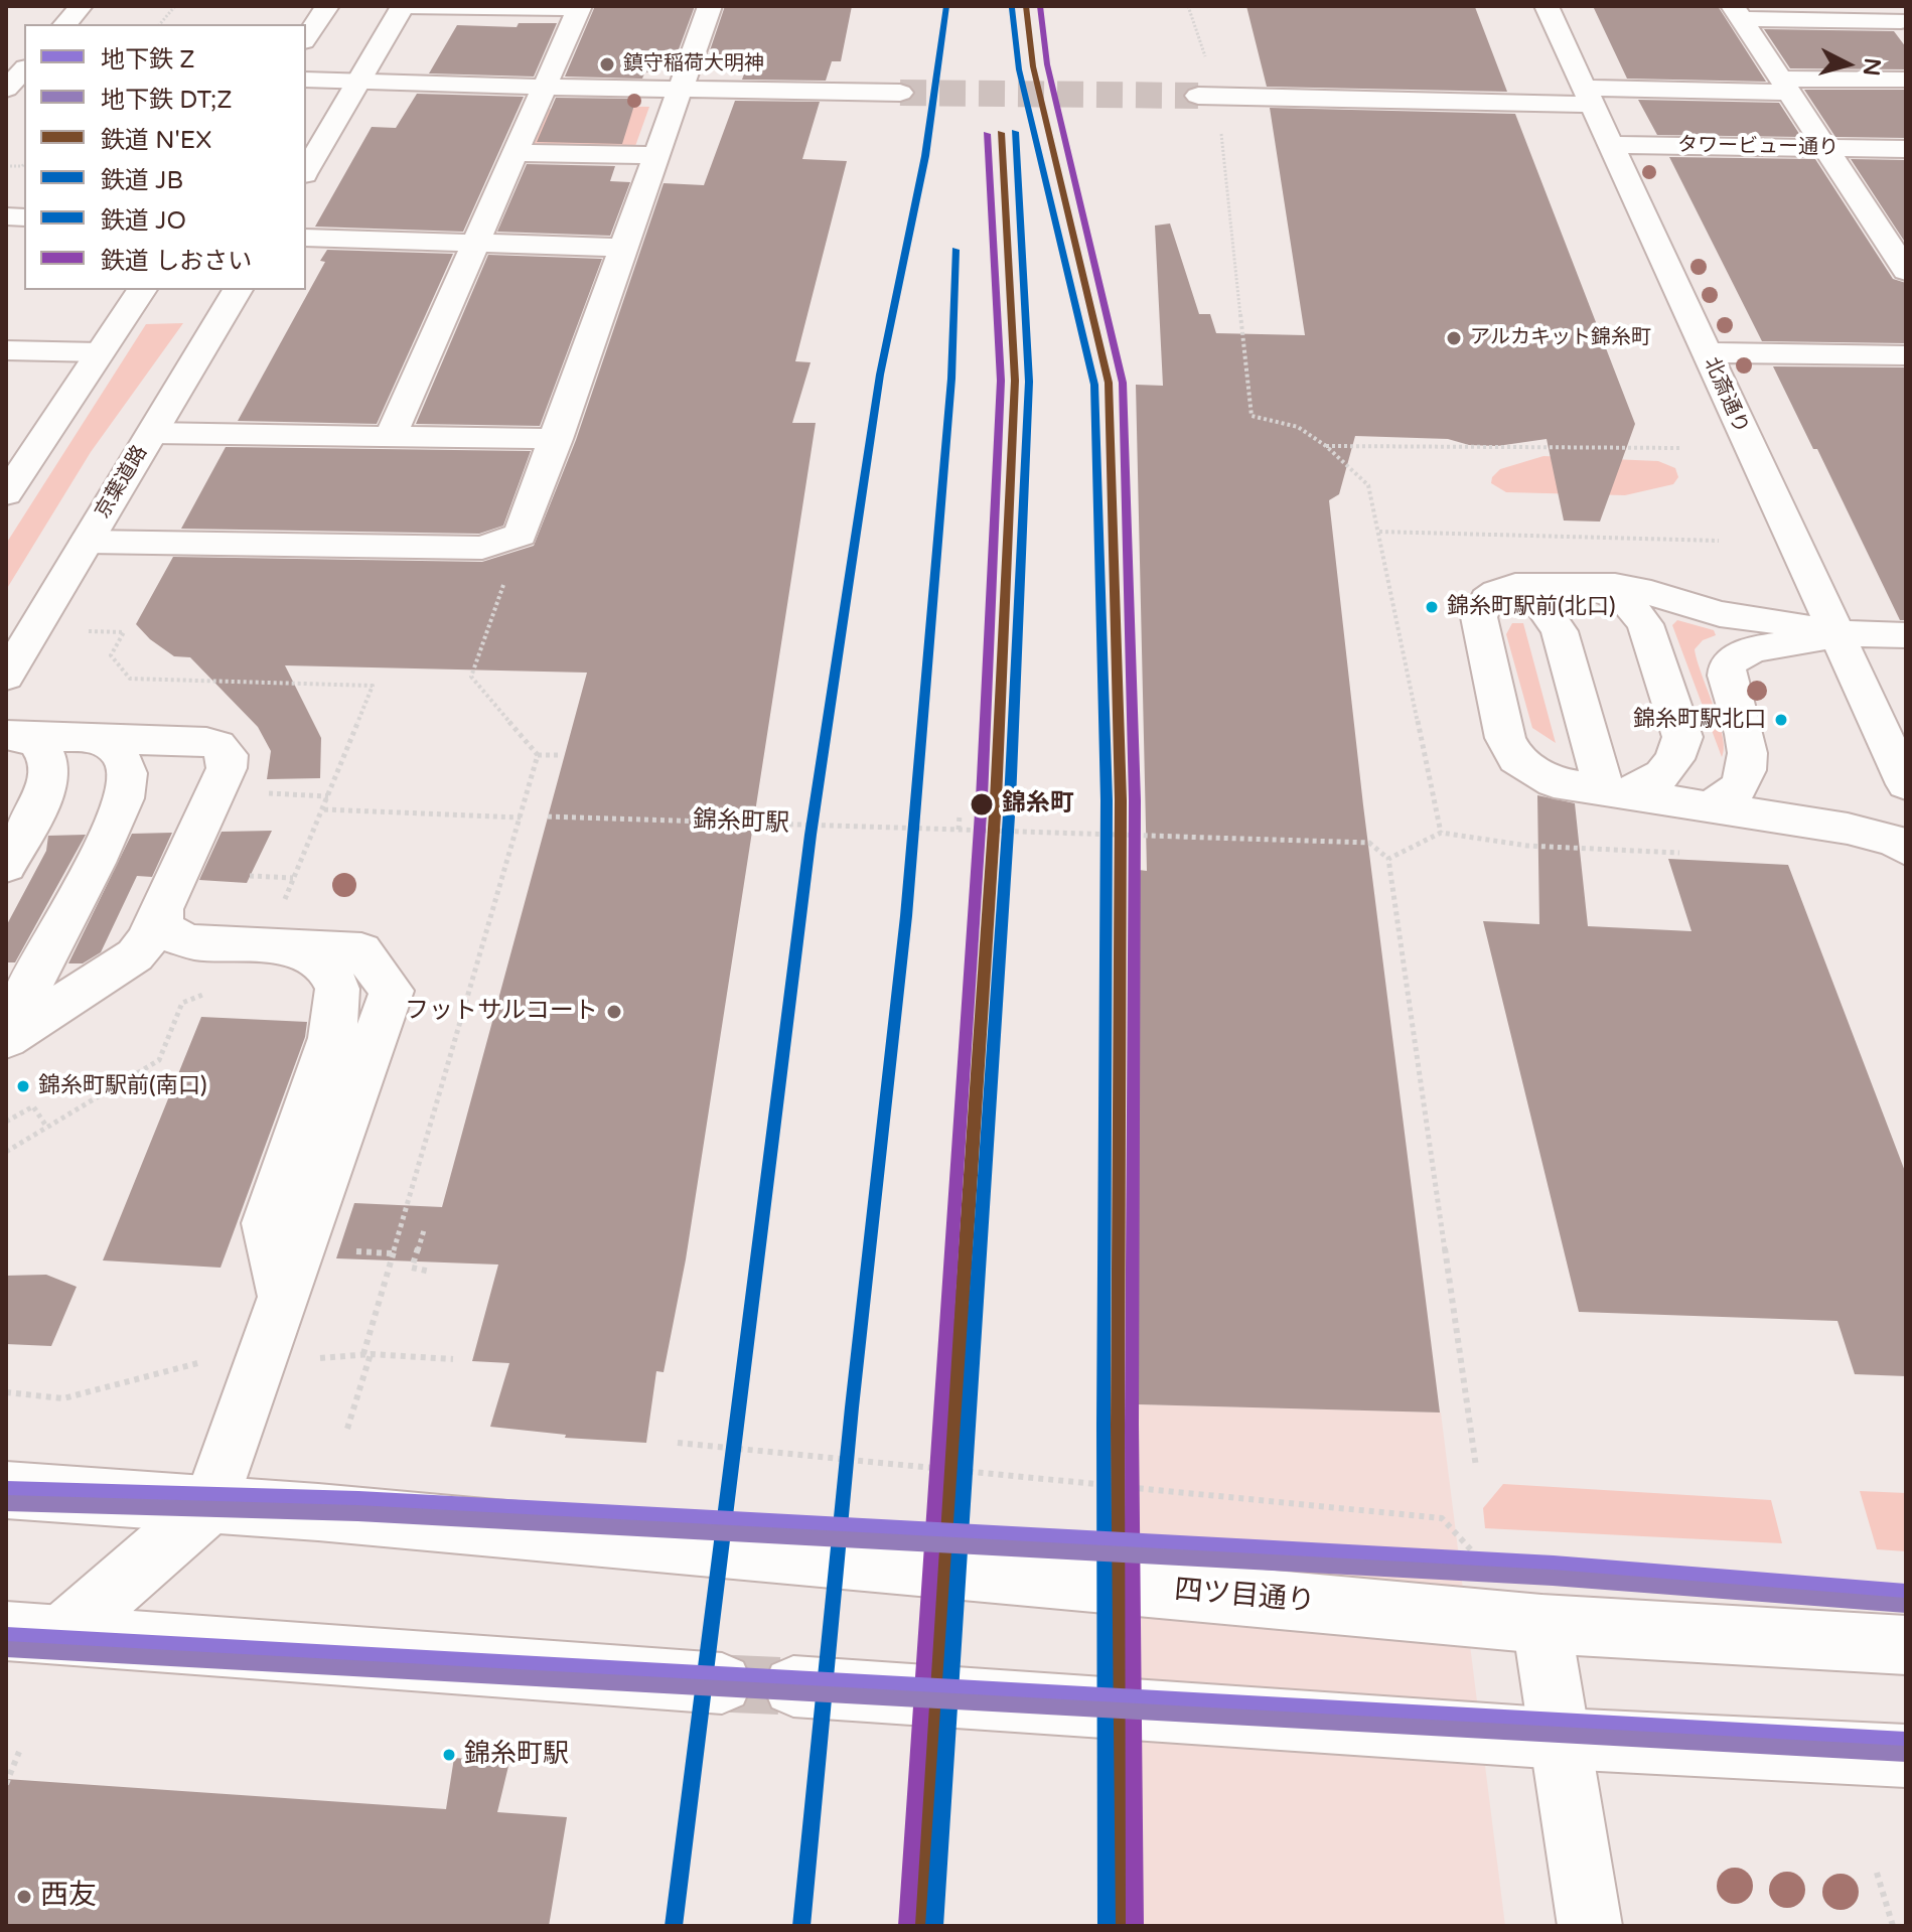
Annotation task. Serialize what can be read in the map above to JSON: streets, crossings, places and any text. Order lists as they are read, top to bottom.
{
  "streets": {
    "main road": [
      "タワービュー通り",
      "北斎通り",
      "京葉道路",
      "四ツ目通り"
    ],
    "path": ["錦糸町駅"]
  },
  "crossings": [
    ["タワービュー通り", "北斎通り"]
  ],
  "places": [
    "鎮守稲荷大明神",
    "アルカキット錦糸町",
    "錦糸町駅前(北口)",
    "錦糸町駅北口",
    "錦糸町",
    "フットサルコート",
    "錦糸町駅前(南口)",
    "錦糸町駅",
    "西友"
  ],
  "lines": [
    "rail line N'EX",
    "rail line JB",
    "rail line しおさい",
    "rail line JO",
    "metro line Z",
    "metro line DT;Z"
  ],
  "legend": [
    "地下鉄 Z",
    "地下鉄 DT;Z",
    "鉄道 N'EX",
    "鉄道 JB",
    "鉄道 JO",
    "鉄道 しおさい"
  ],
  "north": "right"
}
